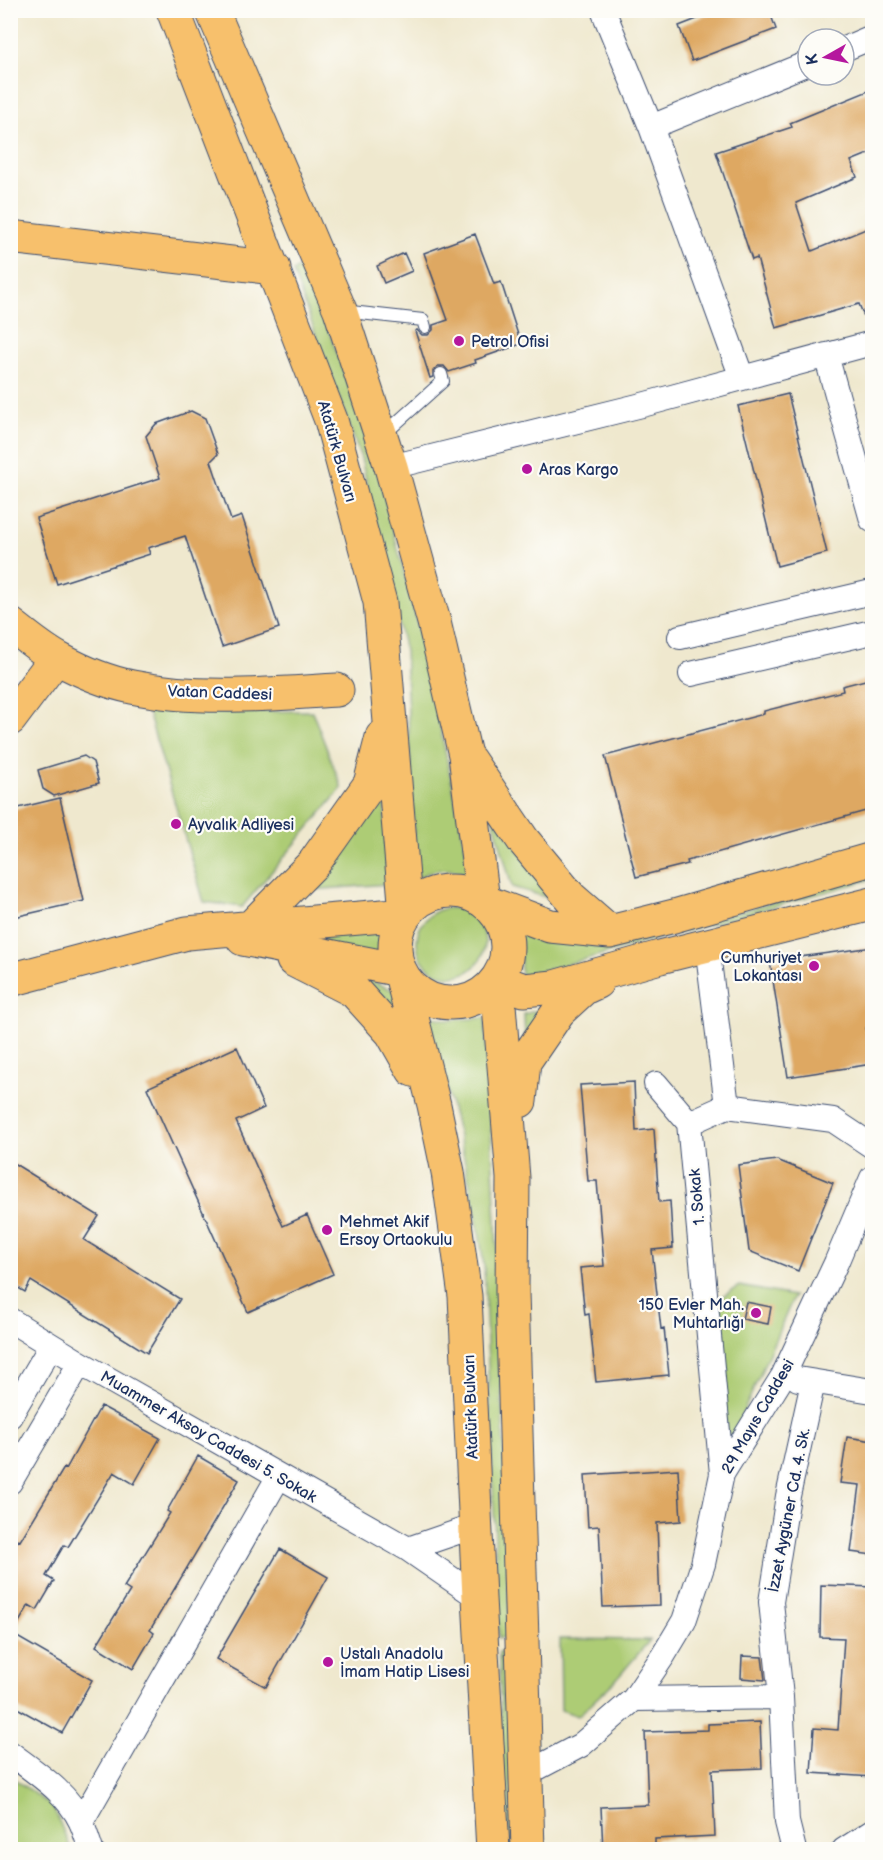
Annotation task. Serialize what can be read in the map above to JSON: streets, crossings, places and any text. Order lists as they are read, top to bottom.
{
  "streets": {
    "main road": ["Atatürk Bulvarı", "Vatan Caddesi"],
    "street": [
      "1. Sokak",
      "29 Mayıs Caddesi",
      "Muammer Aksoy Caddesi 5. Sokak",
      "İzzet Aygüner Cd. 4. Sk."
    ]
  },
  "crossings": [
    ["Atatürk Bulvarı", "Muammer Aksoy Caddesi 5. Sokak"],
    ["1. Sokak", "29 Mayıs Caddesi"]
  ],
  "places": [
    "Petrol Ofisi",
    "Aras Kargo",
    "Ayvalık Adliyesi",
    "Cumhuriyet Lokantası",
    "Mehmet Akif Ersoy Ortaokulu",
    "150 Evler Mah. Muhtarlığı",
    "Ustalı Anadolu İmam Hatip Lisesi"
  ],
  "north": "left"
}
